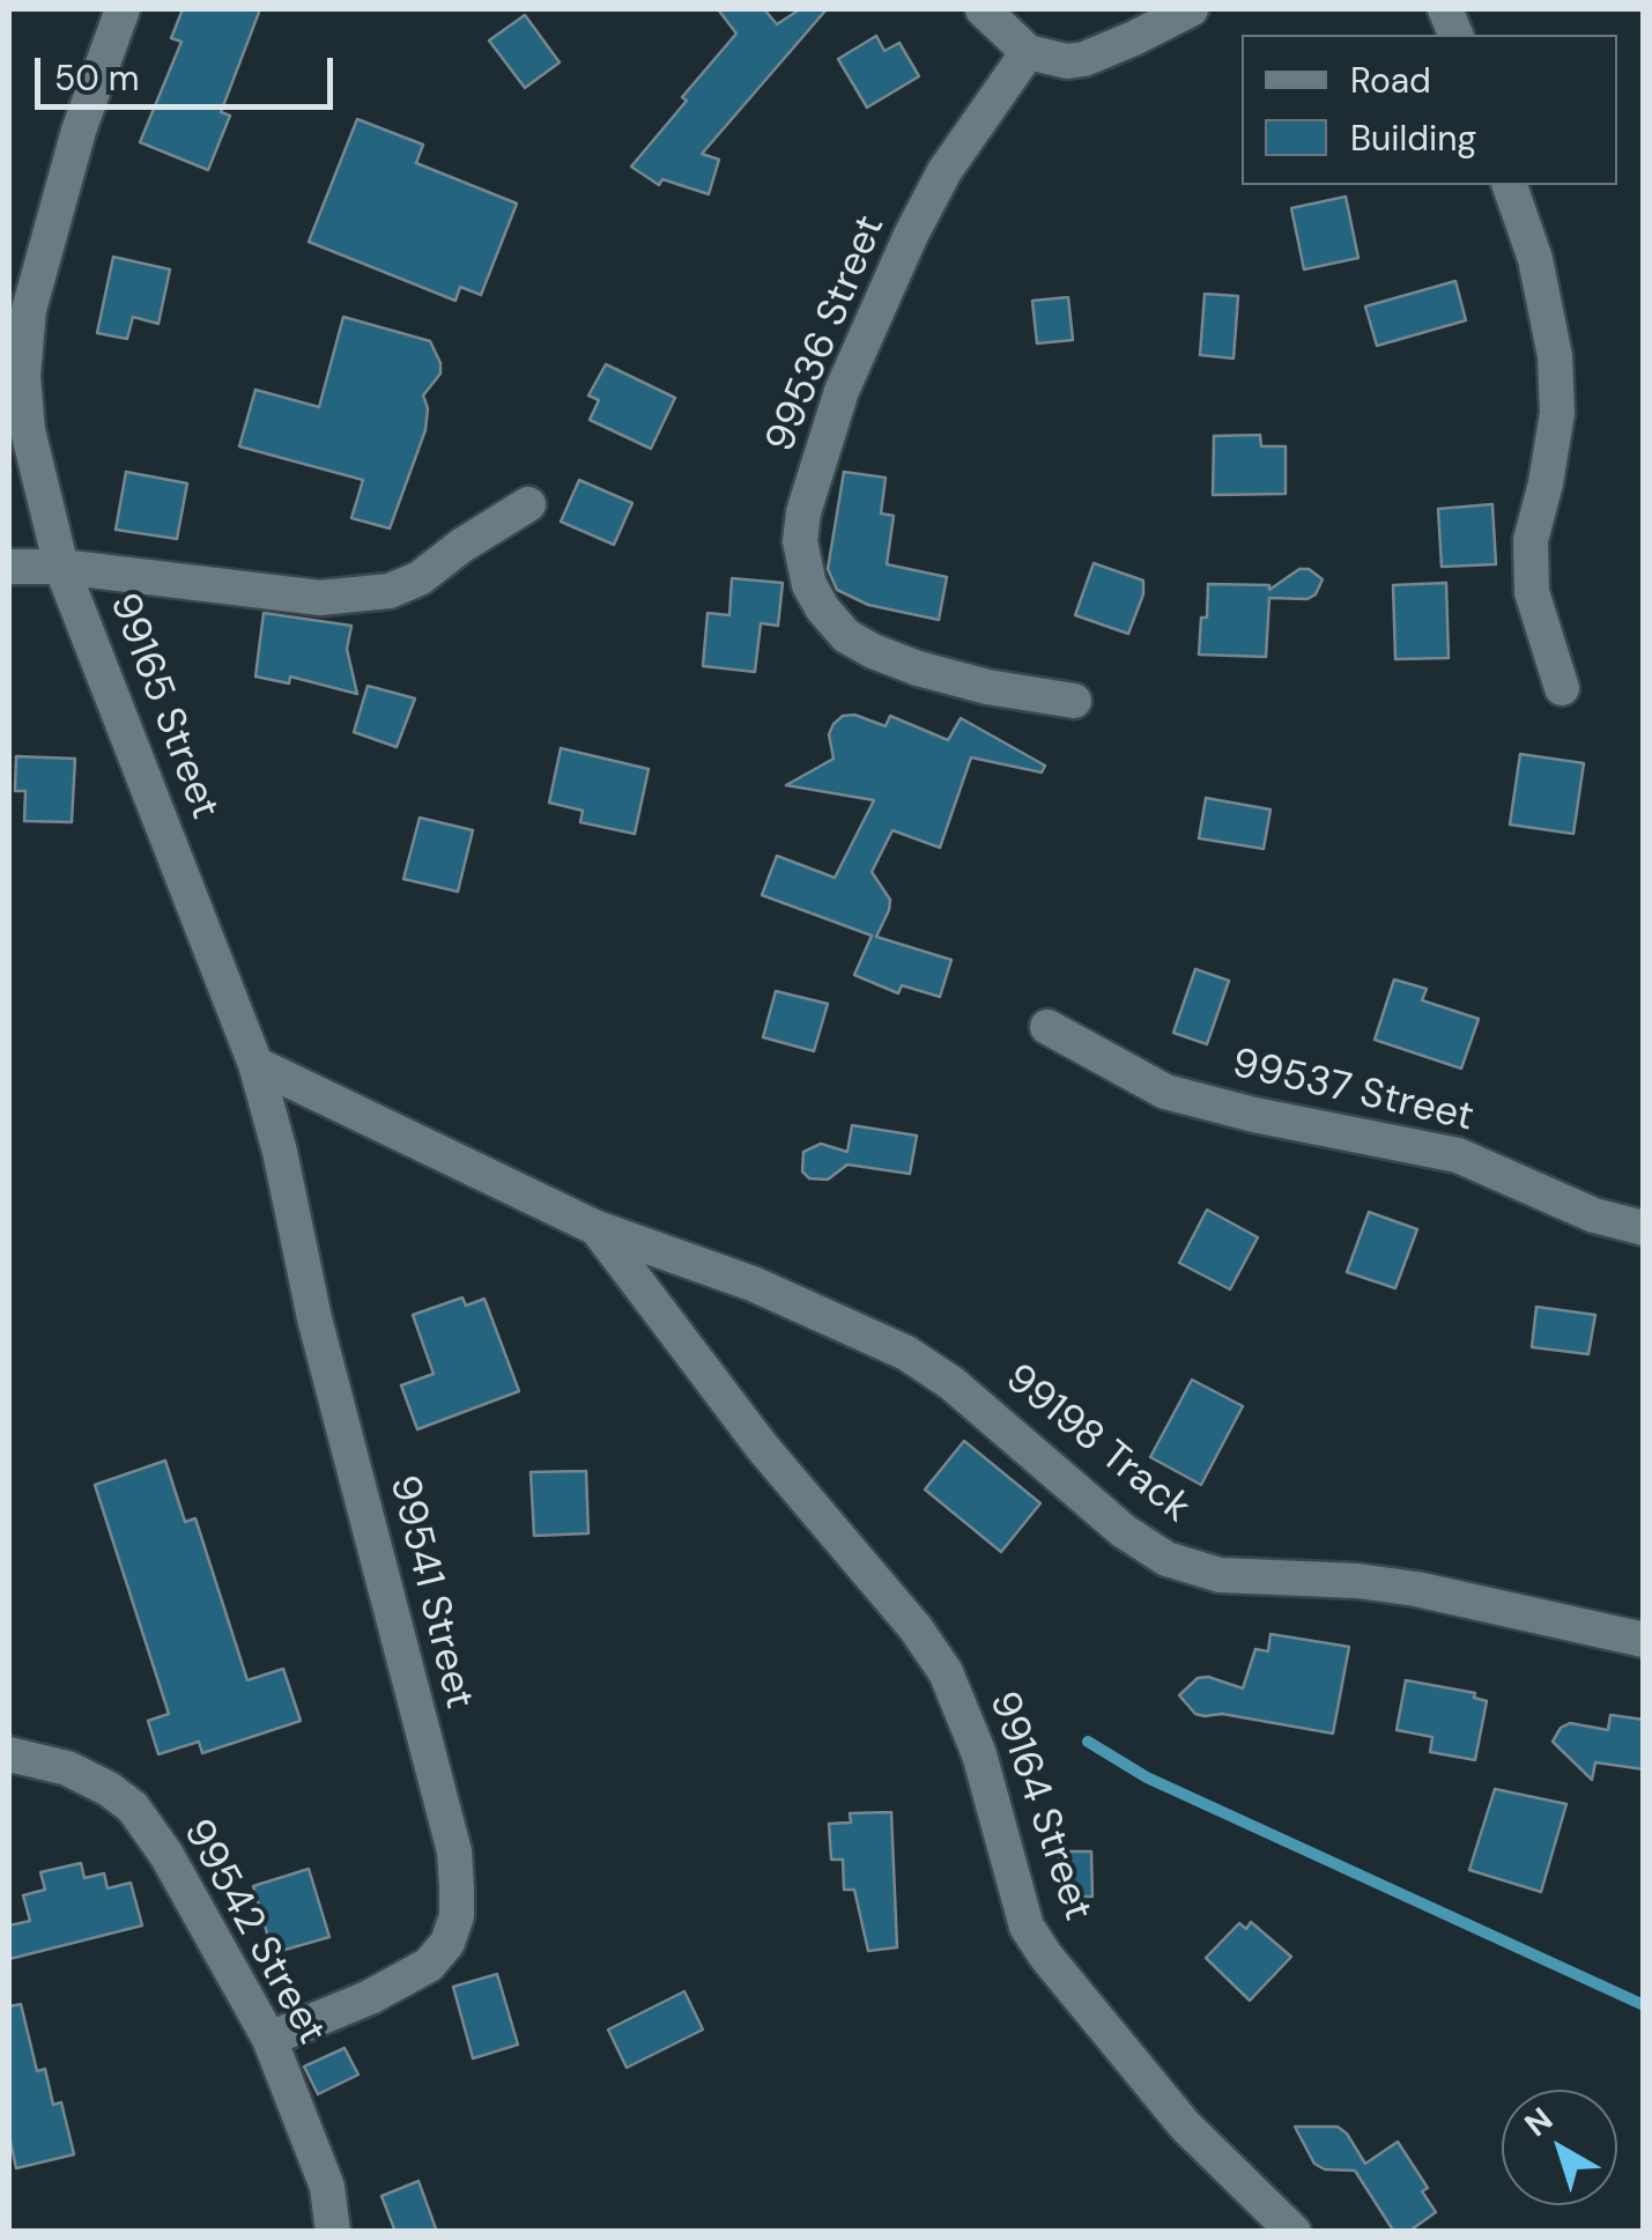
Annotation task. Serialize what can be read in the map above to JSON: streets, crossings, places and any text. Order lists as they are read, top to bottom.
{
  "streets": {
    "street": [
      "99536 Street",
      "99165 Street",
      "99537 Street",
      "99198 Track",
      "99541 Street",
      "99164 Street",
      "99542 Street"
    ]
  },
  "crossings": [
    ["99165 Street", "99541 Street"],
    ["99198 Track", "99164 Street"],
    ["99541 Street", "99542 Street"]
  ],
  "legend": ["Road", "Building"],
  "scale_bar": "50 m",
  "north": "top left"
}
